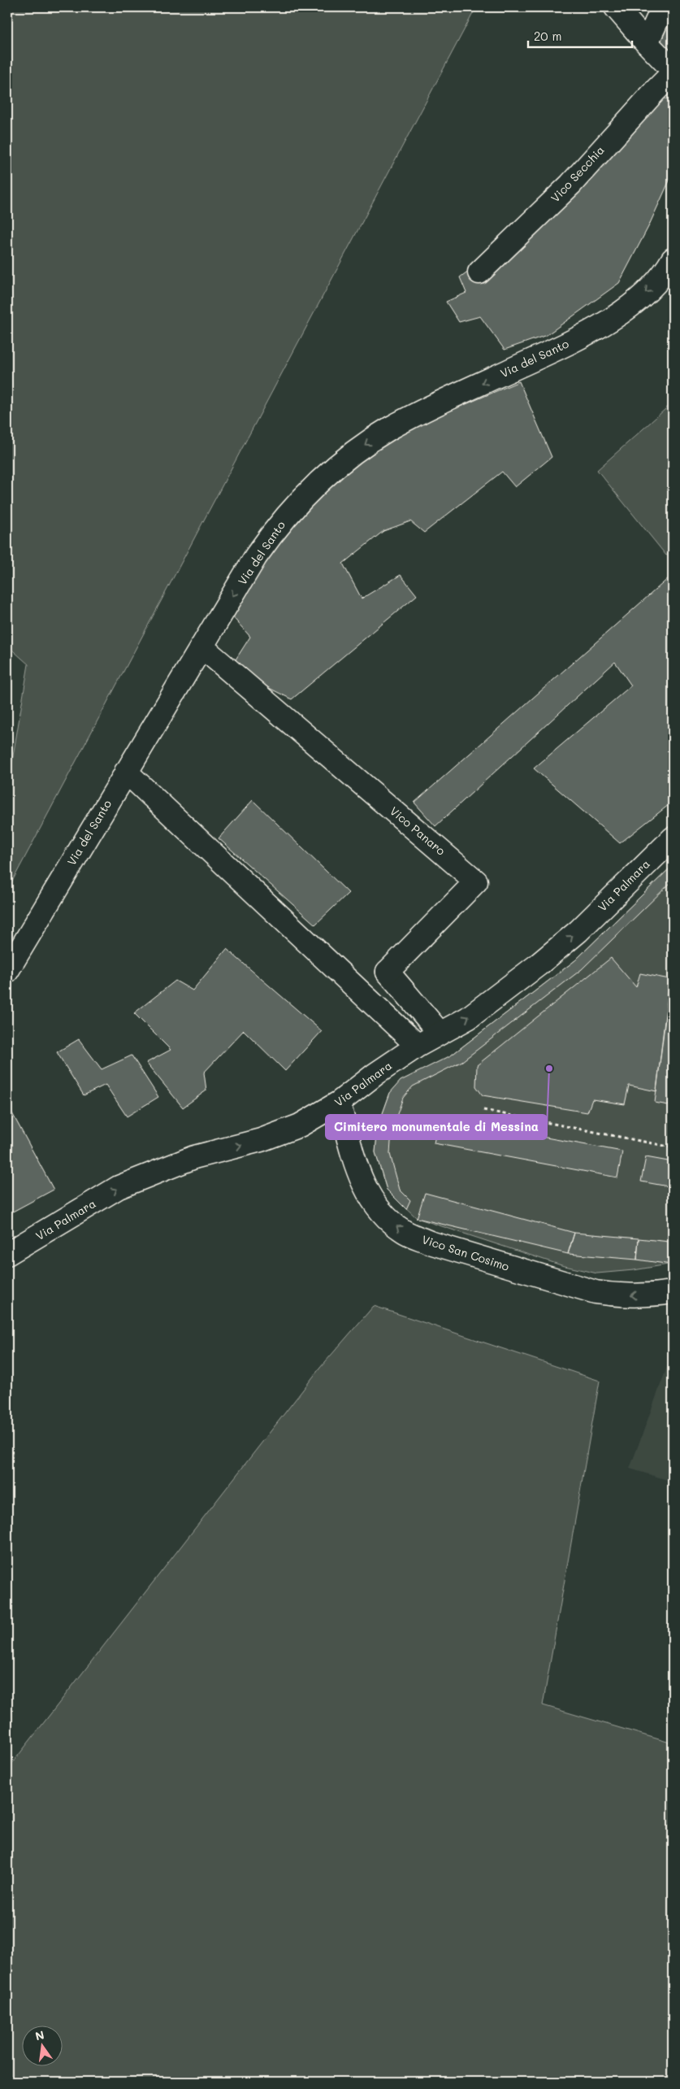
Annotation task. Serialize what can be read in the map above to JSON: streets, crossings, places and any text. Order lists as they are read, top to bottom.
{
  "streets": {
    "street": [
      "Vico Secchia",
      "Via del Santo",
      "Vico Panaro",
      "Via Palmara",
      "Vico San Cosimo"
    ]
  },
  "crossings": [
    ["Via del Santo", "Vico Panaro"],
    ["Vico Panaro", "Via Palmara"],
    ["Via Palmara", "Vico San Cosimo"]
  ],
  "one_way": ["Via del Santo", "Via Palmara", "Vico San Cosimo"],
  "places": ["Cimitero monumentale di Messina"],
  "scale_bar": "20 m",
  "north": "top"
}
